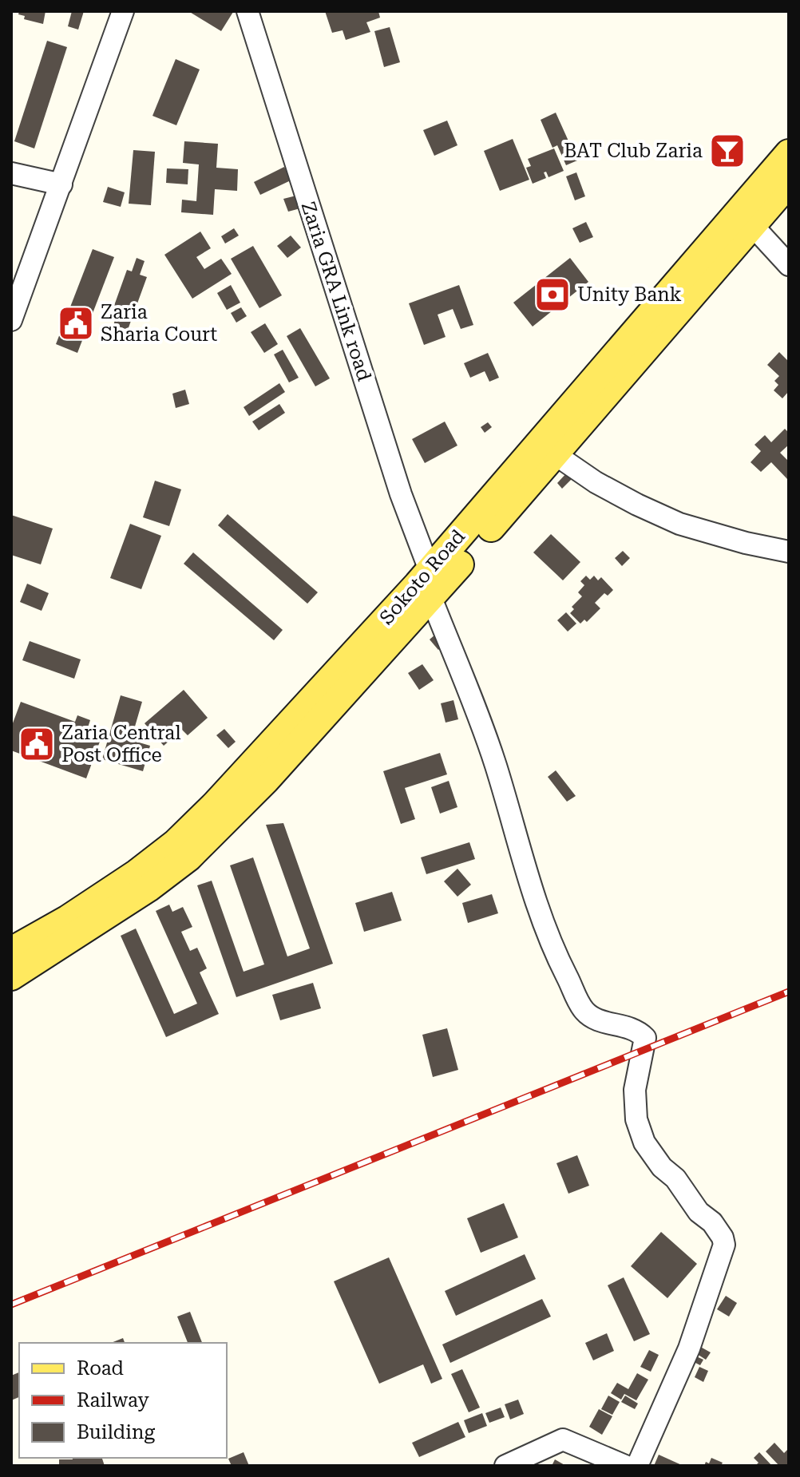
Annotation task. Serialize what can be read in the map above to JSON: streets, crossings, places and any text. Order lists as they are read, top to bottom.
{
  "streets": {
    "main road": ["Sokoto Road"],
    "street": ["Zaria GRA Link road"]
  },
  "crossings": [
    ["Zaria GRA Link road", "Sokoto Road"]
  ],
  "places": {
    "bar": ["BAT Club Zaria"],
    "bank": ["Unity Bank"],
    "public building": ["Zaria Sharia Court", "Zaria Central Post Office"]
  },
  "legend": ["Road", "Railway", "Building"]
}
